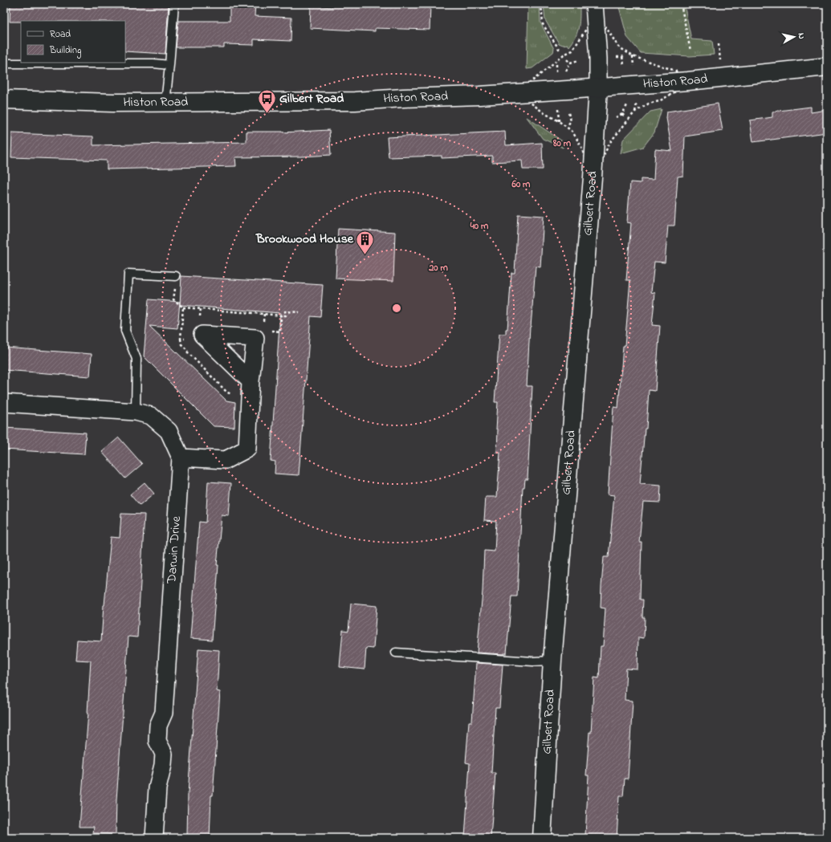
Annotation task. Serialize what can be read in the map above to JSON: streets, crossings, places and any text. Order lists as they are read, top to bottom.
{
  "streets": {
    "main road": ["Histon Road", "Gilbert Road"],
    "street": ["Darwin Drive"]
  },
  "crossings": [
    ["Histon Road", "Gilbert Road"]
  ],
  "places": {
    "bus stop": ["Gilbert Road"],
    "building": ["Brookwood House"]
  },
  "legend": ["Road", "Building"],
  "north": "right",
  "rings": [
    "80 m",
    "60 m",
    "40 m",
    "20 m"
  ]
}
